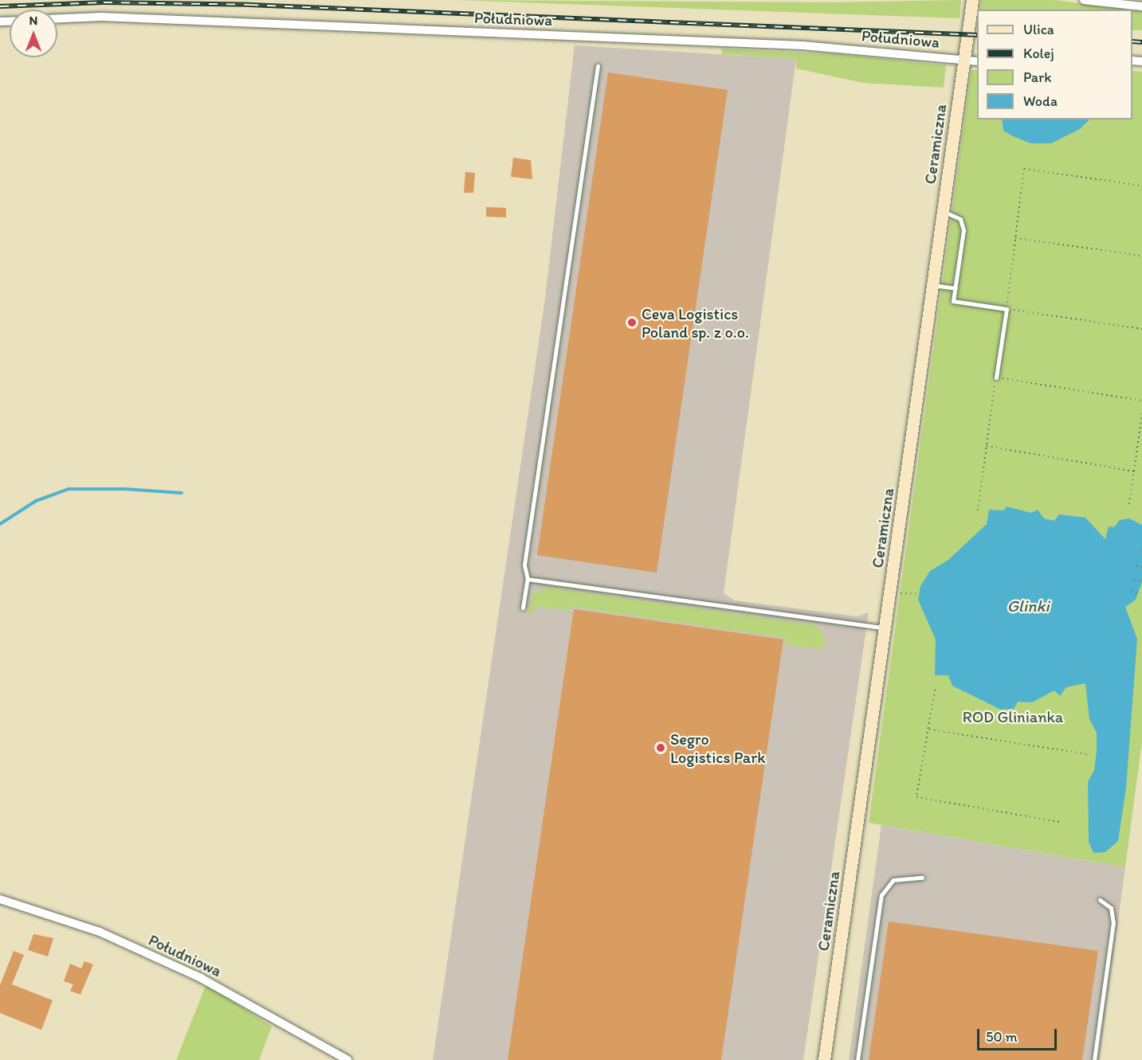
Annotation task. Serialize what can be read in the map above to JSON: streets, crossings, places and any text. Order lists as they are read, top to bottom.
{
  "streets": {
    "main road": ["Ceramiczna"],
    "street": ["Południowa"]
  },
  "crossings": [
    ["Południowa", "Ceramiczna"]
  ],
  "water": ["Glinki"],
  "parks": ["ROD Glinianka"],
  "places": ["Ceva Logistics Poland sp. z o.o.", "Segro Logistics Park"],
  "legend": [
    "Ulica",
    "Kolej",
    "Park",
    "Woda"
  ],
  "scale_bar": "50 m",
  "north": "top"
}
